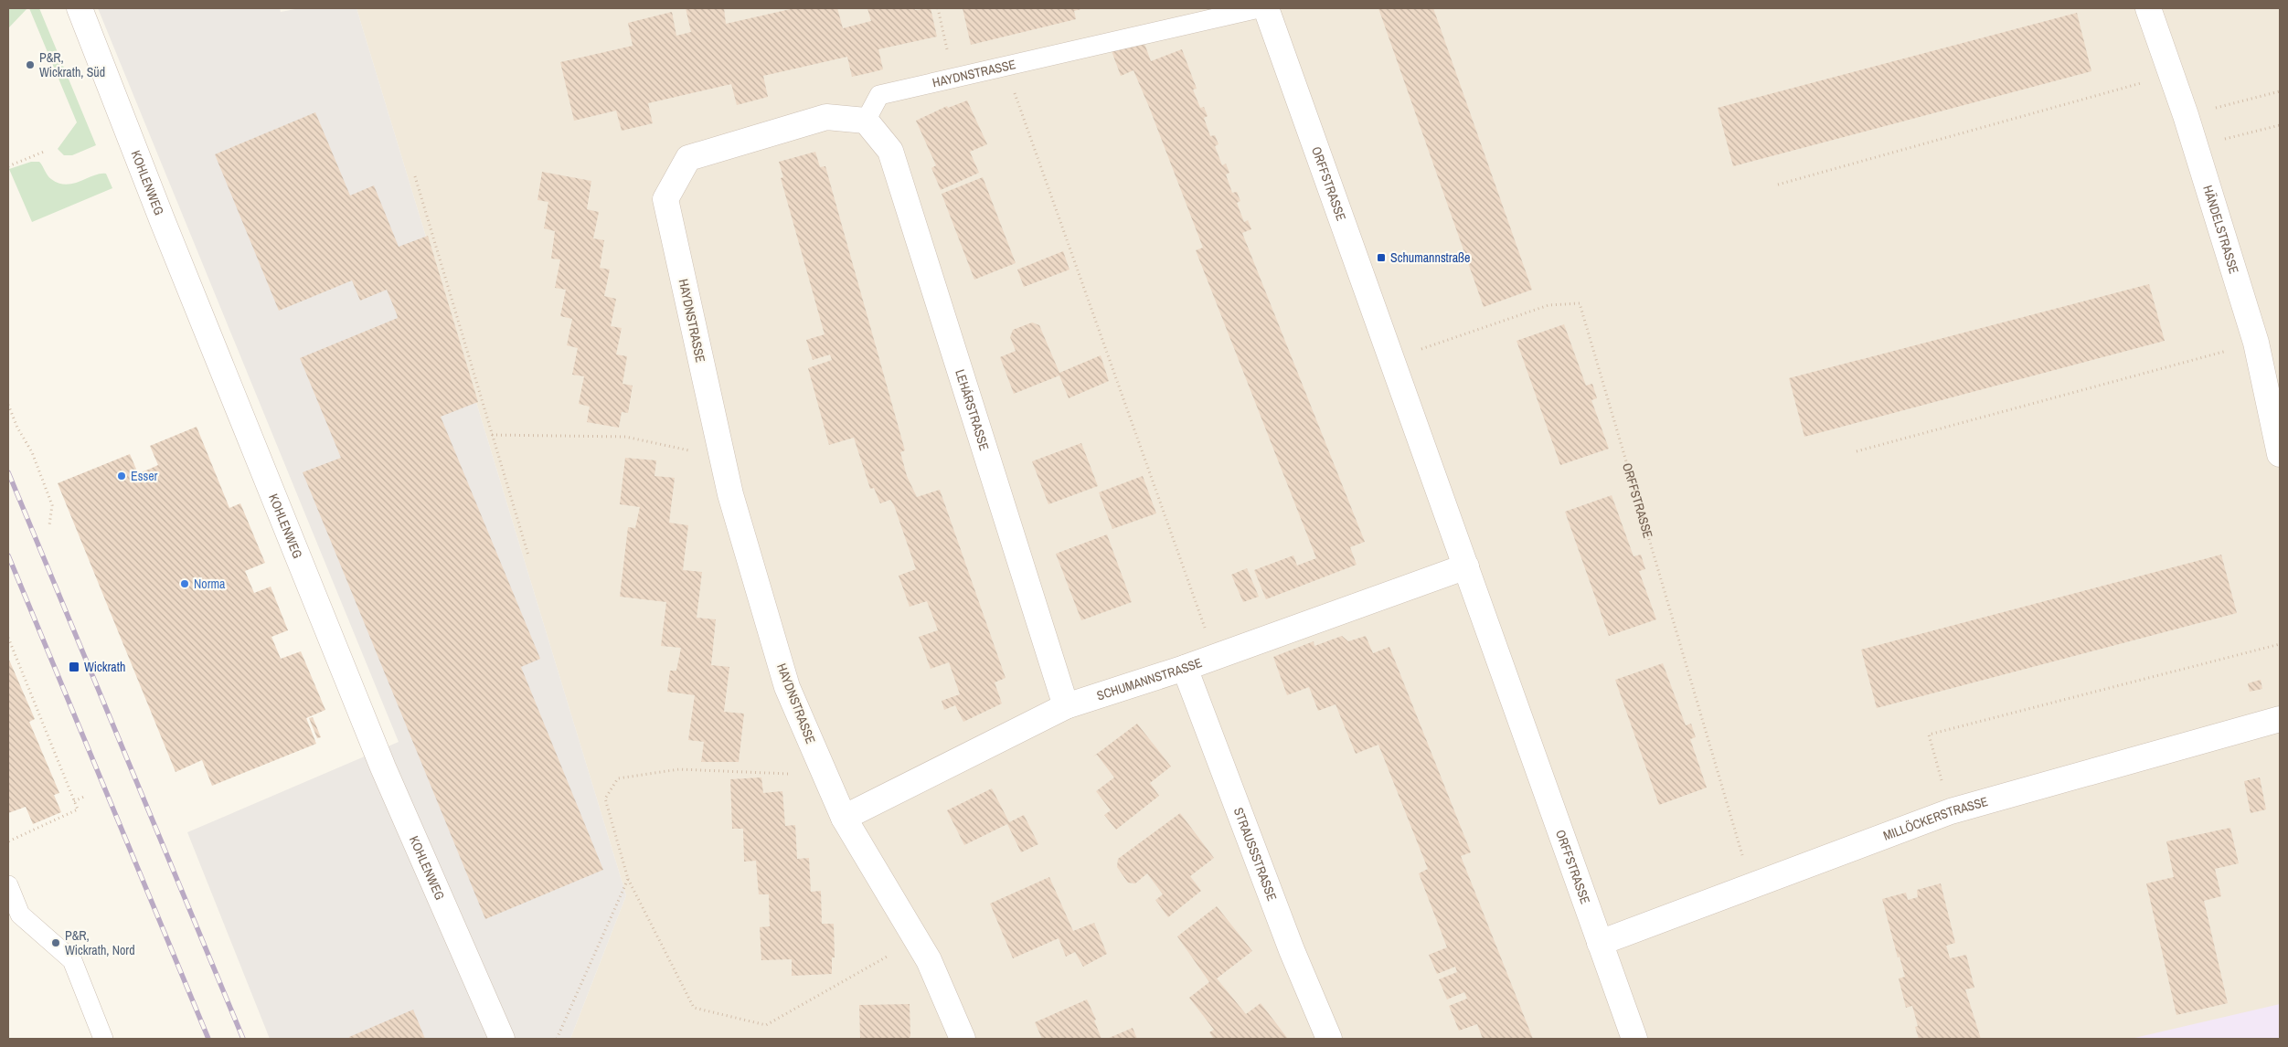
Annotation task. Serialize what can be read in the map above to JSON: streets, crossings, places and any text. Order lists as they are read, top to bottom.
{
  "streets": {
    "street": [
      "HAYDNSTRASSE",
      "KOHLENWEG",
      "ORFFSTRASSE",
      "HÄNDELSTRASSE",
      "LEHÁRSTRASSE",
      "SCHUMANNSTRASSE",
      "MILLÖCKERSTRASSE",
      "STRAUSSSTRASSE"
    ]
  },
  "crossings": [
    ["HAYDNSTRASSE", "LEHÁRSTRASSE"],
    ["HAYDNSTRASSE", "SCHUMANNSTRASSE"],
    ["ORFFSTRASSE", "SCHUMANNSTRASSE"],
    ["ORFFSTRASSE", "MILLÖCKERSTRASSE"],
    ["LEHÁRSTRASSE", "SCHUMANNSTRASSE"],
    ["SCHUMANNSTRASSE", "STRAUSSSTRASSE"]
  ],
  "places": {
    "other": [
      "P&R, Wickrath, Süd",
      "Esser",
      "Norma",
      "P&R, Wickrath, Nord"
    ],
    "transit": ["Schumannstraße", "Wickrath"]
  }
}
